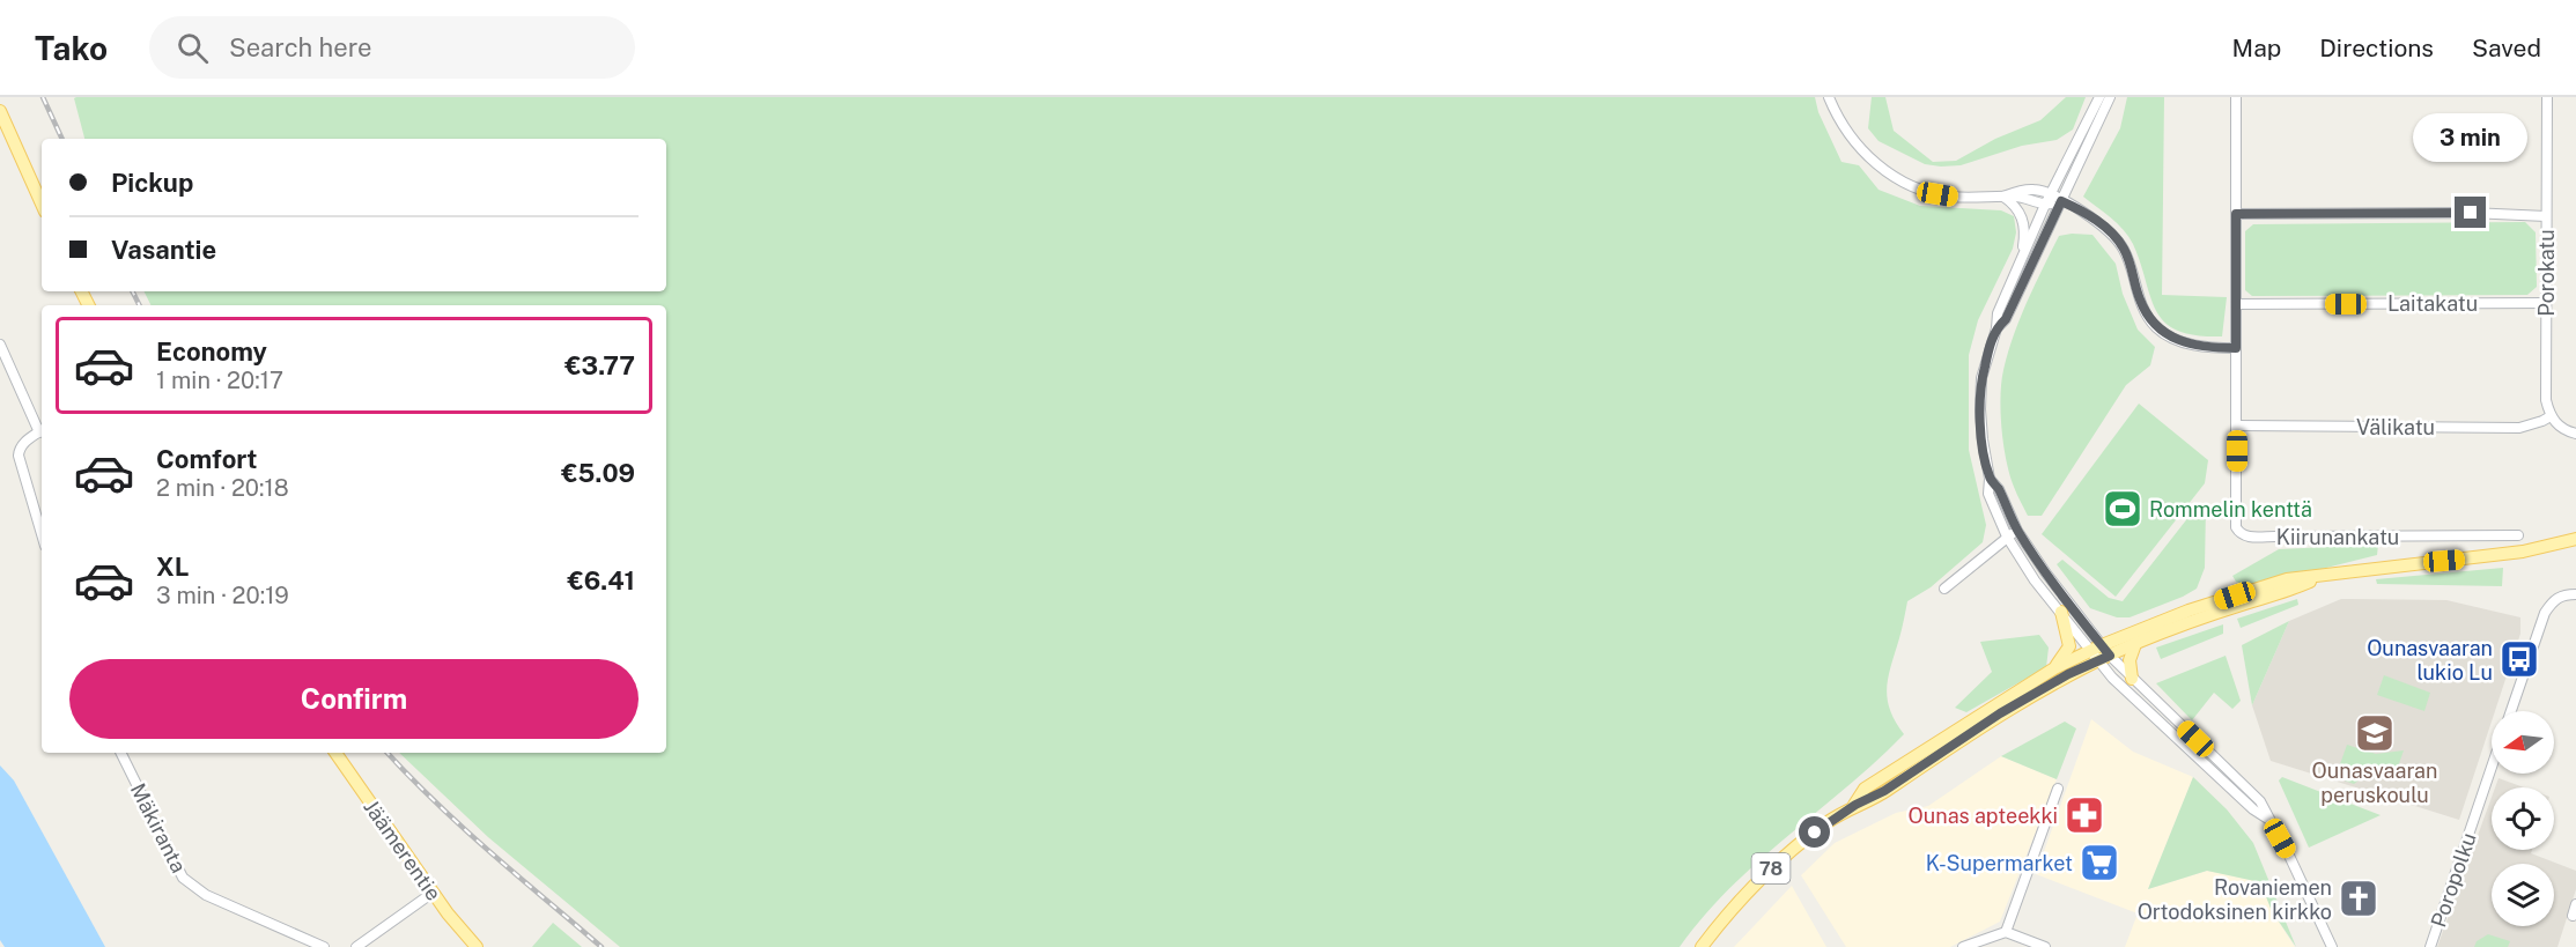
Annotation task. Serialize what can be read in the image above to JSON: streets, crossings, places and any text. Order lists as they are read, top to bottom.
{
  "streets": {
    "main road": ["Jäämerentie", "78"],
    "street": [
      "Porokatu",
      "Laitakatu",
      "Välikatu",
      "Kiirunankatu",
      "Mäkiranta",
      "Poropolku"
    ]
  },
  "crossings": [
    ["Porokatu", "Laitakatu"],
    ["Porokatu", "Välikatu"],
    ["Välikatu", "Kiirunankatu"]
  ],
  "places": {
    "sports": ["Rommelin kenttä"],
    "bus stop": ["Ounasvaaran lukio Lu"],
    "school or university": ["Ounasvaaran peruskoulu"],
    "pharmacy": ["Ounas apteekki"],
    "supermarket": ["K-Supermarket"],
    "church": ["Rovaniemen Ortodoksinen kirkko"]
  },
  "north": "left",
  "page": {
    "header": "Tako",
    "search": "Search here",
    "nav": ["Map", "Directions", "Saved"],
    "bubble": "3 min",
    "banner": ["Pickup", "Vasantie"],
    "list": [
      {
        "name": "Economy",
        "note": "1 min · 20:17",
        "value": "€3.77"
      },
      {
        "name": "Comfort",
        "note": "2 min · 20:18",
        "value": "€5.09"
      },
      {
        "name": "XL",
        "note": "3 min · 20:19",
        "value": "€6.41"
      }
    ],
    "buttons": "Confirm"
  }
}
